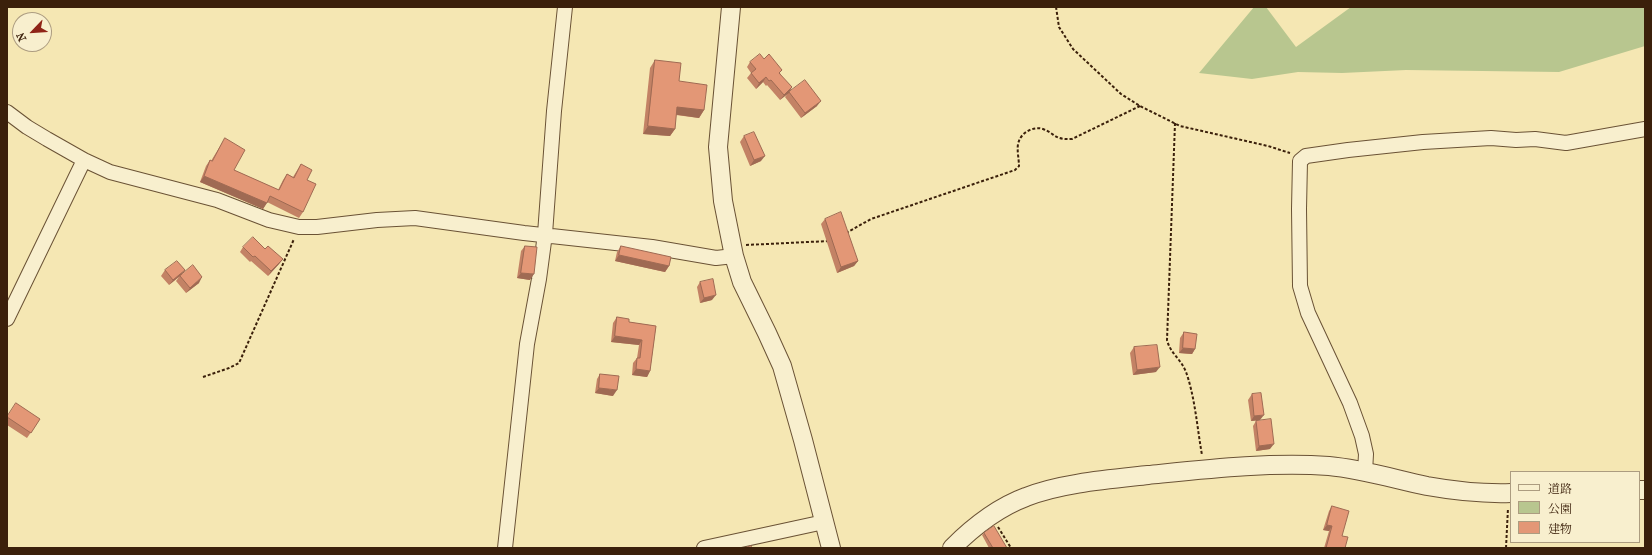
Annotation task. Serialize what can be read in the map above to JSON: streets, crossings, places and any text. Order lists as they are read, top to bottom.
{
  "legend": ["道路", "公園", "建物"],
  "north": "bottom left"
}
